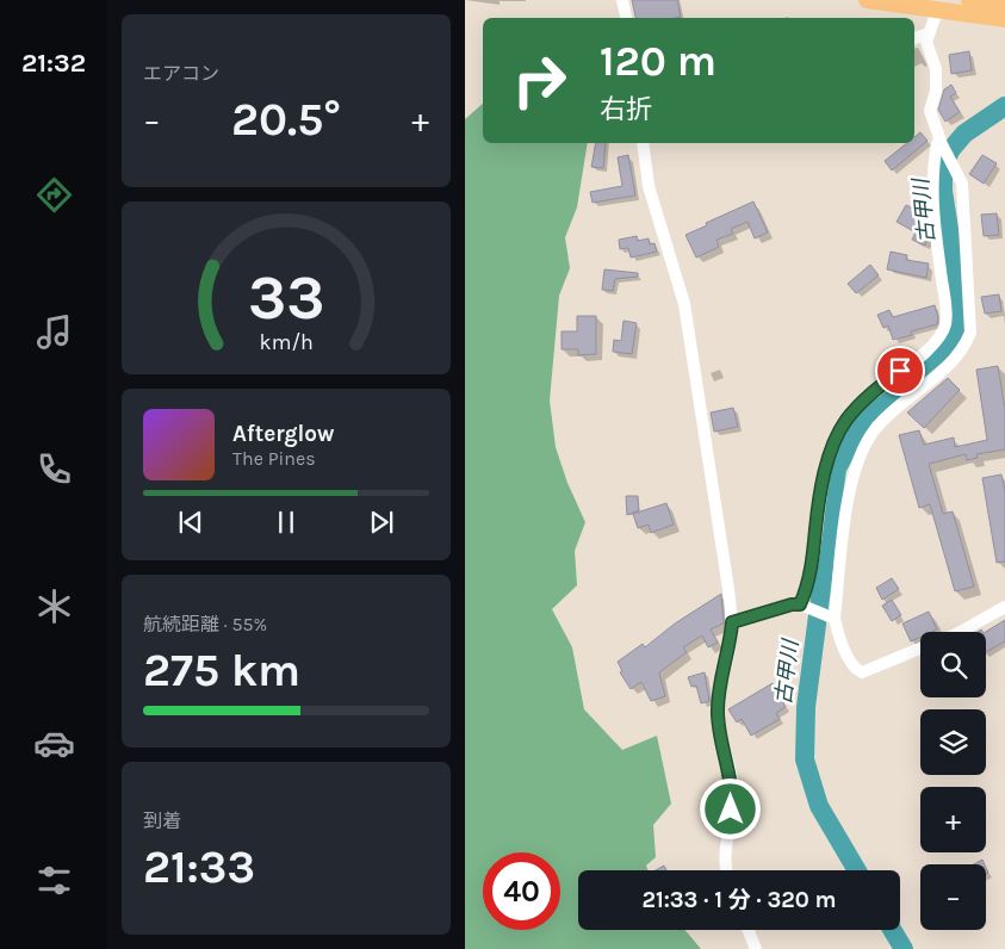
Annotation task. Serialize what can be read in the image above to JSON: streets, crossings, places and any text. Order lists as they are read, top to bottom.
{
  "water": ["古甲川"],
  "page": {
    "tabs": "21:32",
    "tile": [
      "エアコン",
      ["航続距離 · 55%", "275 km"],
      ["到着", "21:33"]
    ],
    "turn": ["120 m", "右折"],
    "heat": ["−", "20.5°", "+"],
    "song": ["Afterglow", "The Pines"],
    "map_buttons": ["+", "−"],
    "limit": "40",
    "trip": "21:33 · 1 分 · 320 m",
    "gauge": ["33", "km/h"]
  }
}
